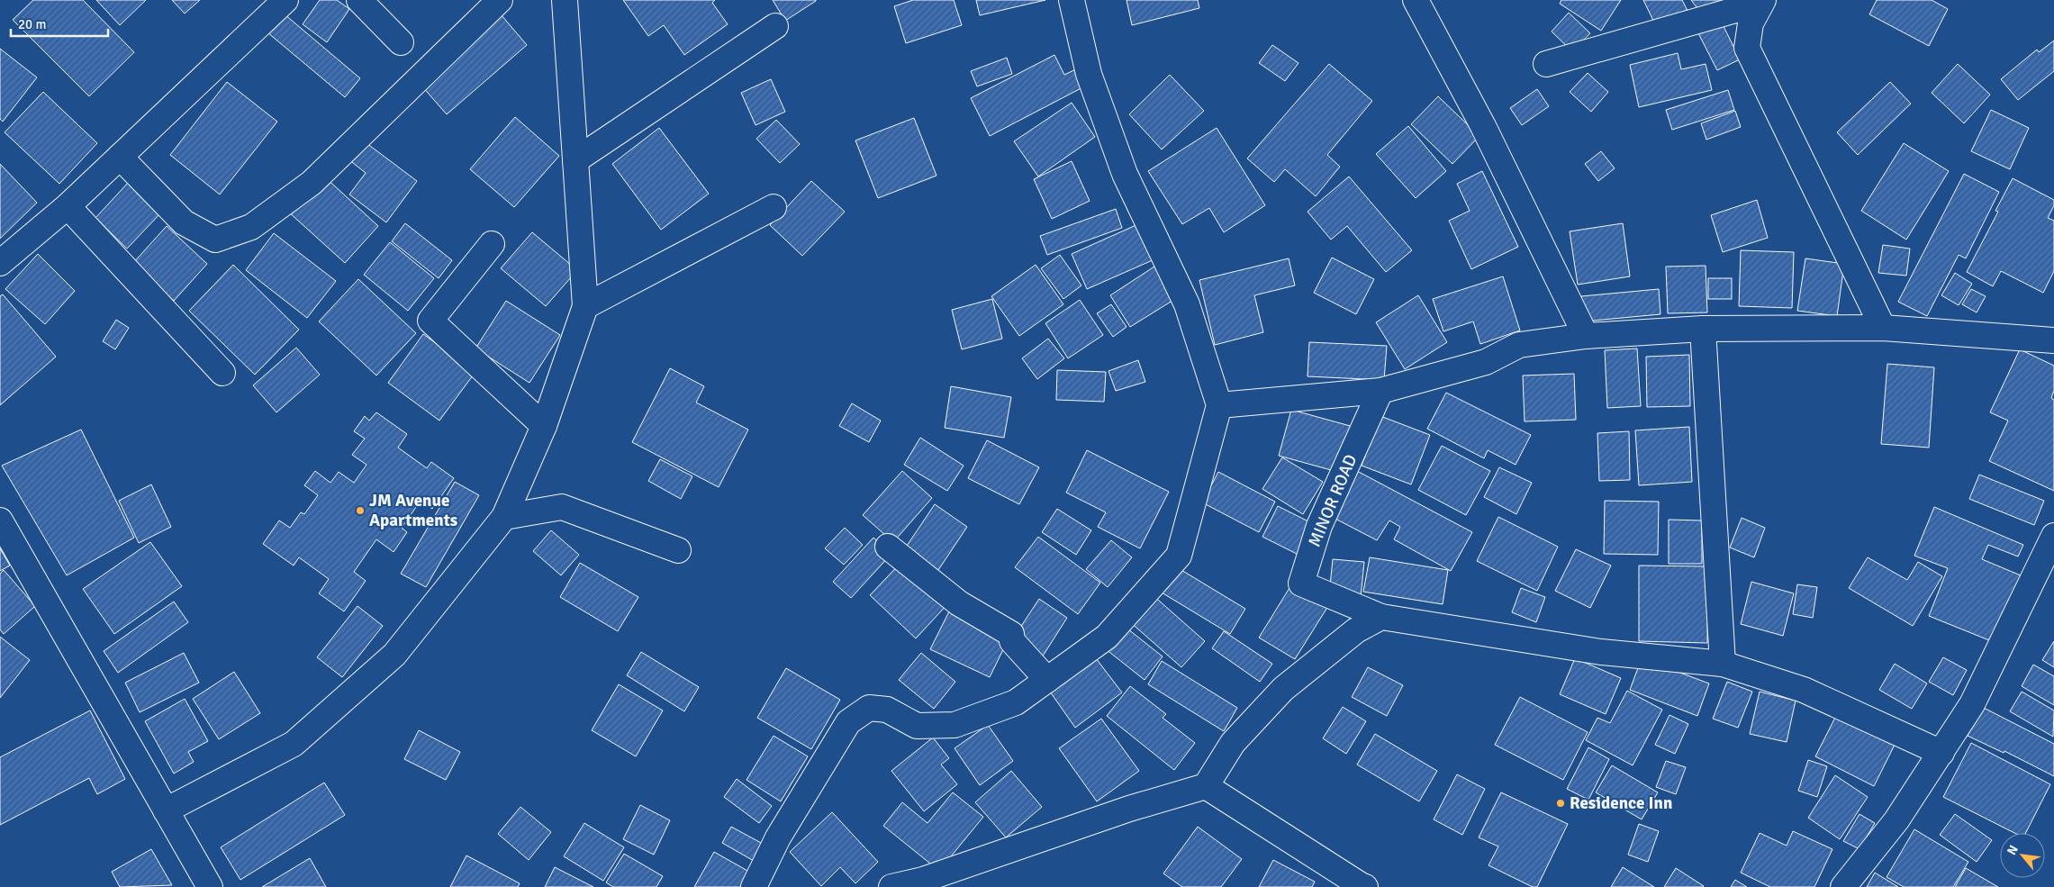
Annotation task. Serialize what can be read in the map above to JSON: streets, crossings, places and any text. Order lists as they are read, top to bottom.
{
  "streets": {
    "street": ["MINOR ROAD"]
  },
  "places": ["JM Avenue Apartments", "Residence Inn"],
  "scale_bar": "20 m",
  "north": "top left"
}
